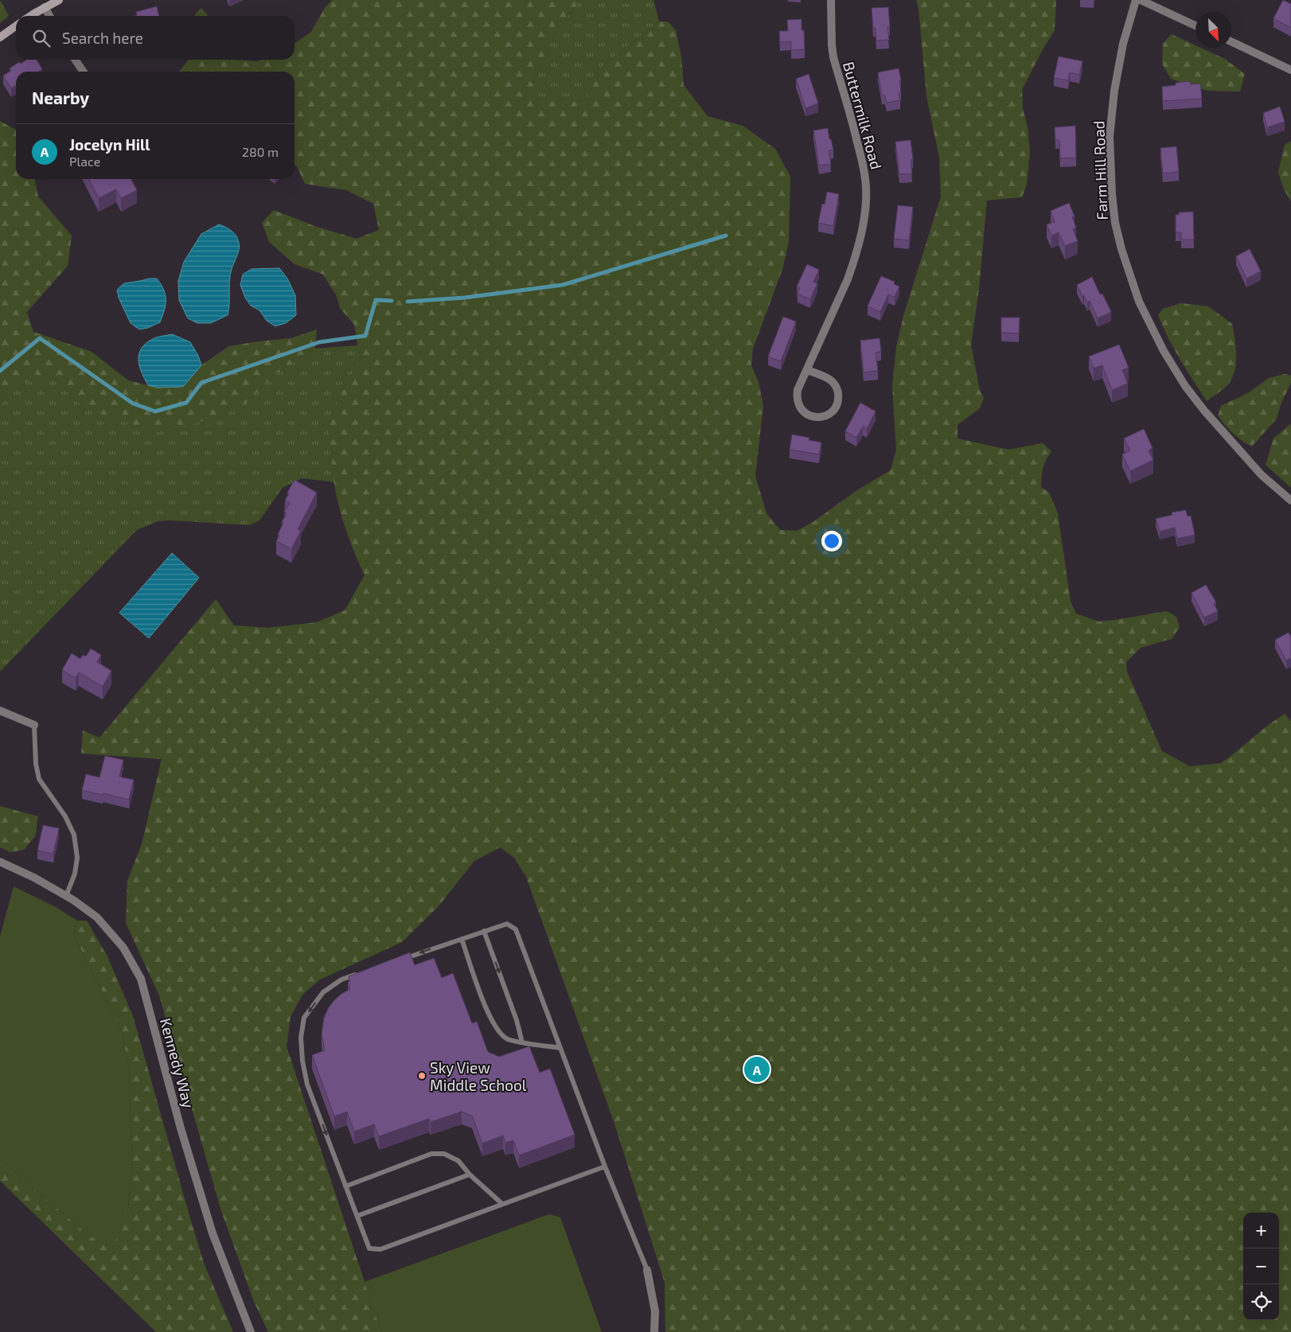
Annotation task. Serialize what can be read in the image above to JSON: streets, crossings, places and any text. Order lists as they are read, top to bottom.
{
  "streets": {
    "street": ["Buttermilk Road", "Farm Hill Road", "Kennedy Way"]
  },
  "places": ["Sky View Middle School"],
  "north": "bottom right",
  "page": {
    "search": "Search here",
    "heading": "Nearby",
    "list": [
      {
        "mark": "A",
        "name": "Jocelyn Hill",
        "note": "Place",
        "value": "280 m"
      }
    ],
    "pins": "A",
    "map_buttons": ["+", "−"]
  }
}
